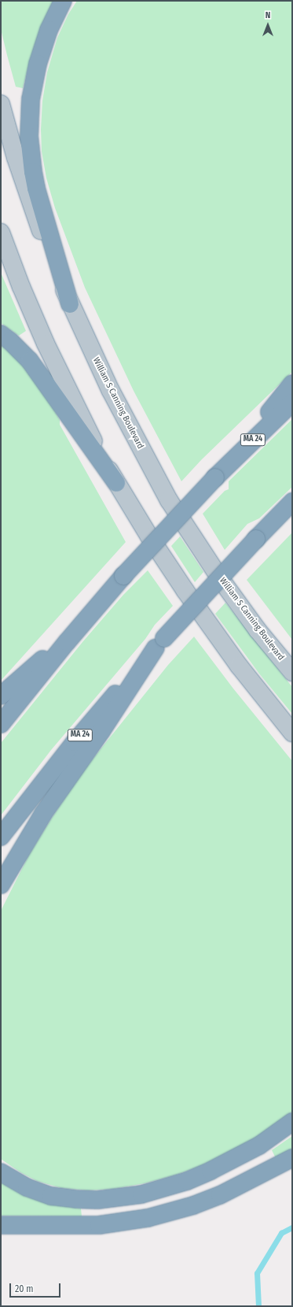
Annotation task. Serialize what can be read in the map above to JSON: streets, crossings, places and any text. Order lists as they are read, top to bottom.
{
  "streets": {
    "highway": ["MA 24"],
    "main road": ["William S Canning Boulevard"]
  },
  "scale_bar": "20 m",
  "north": "top"
}
